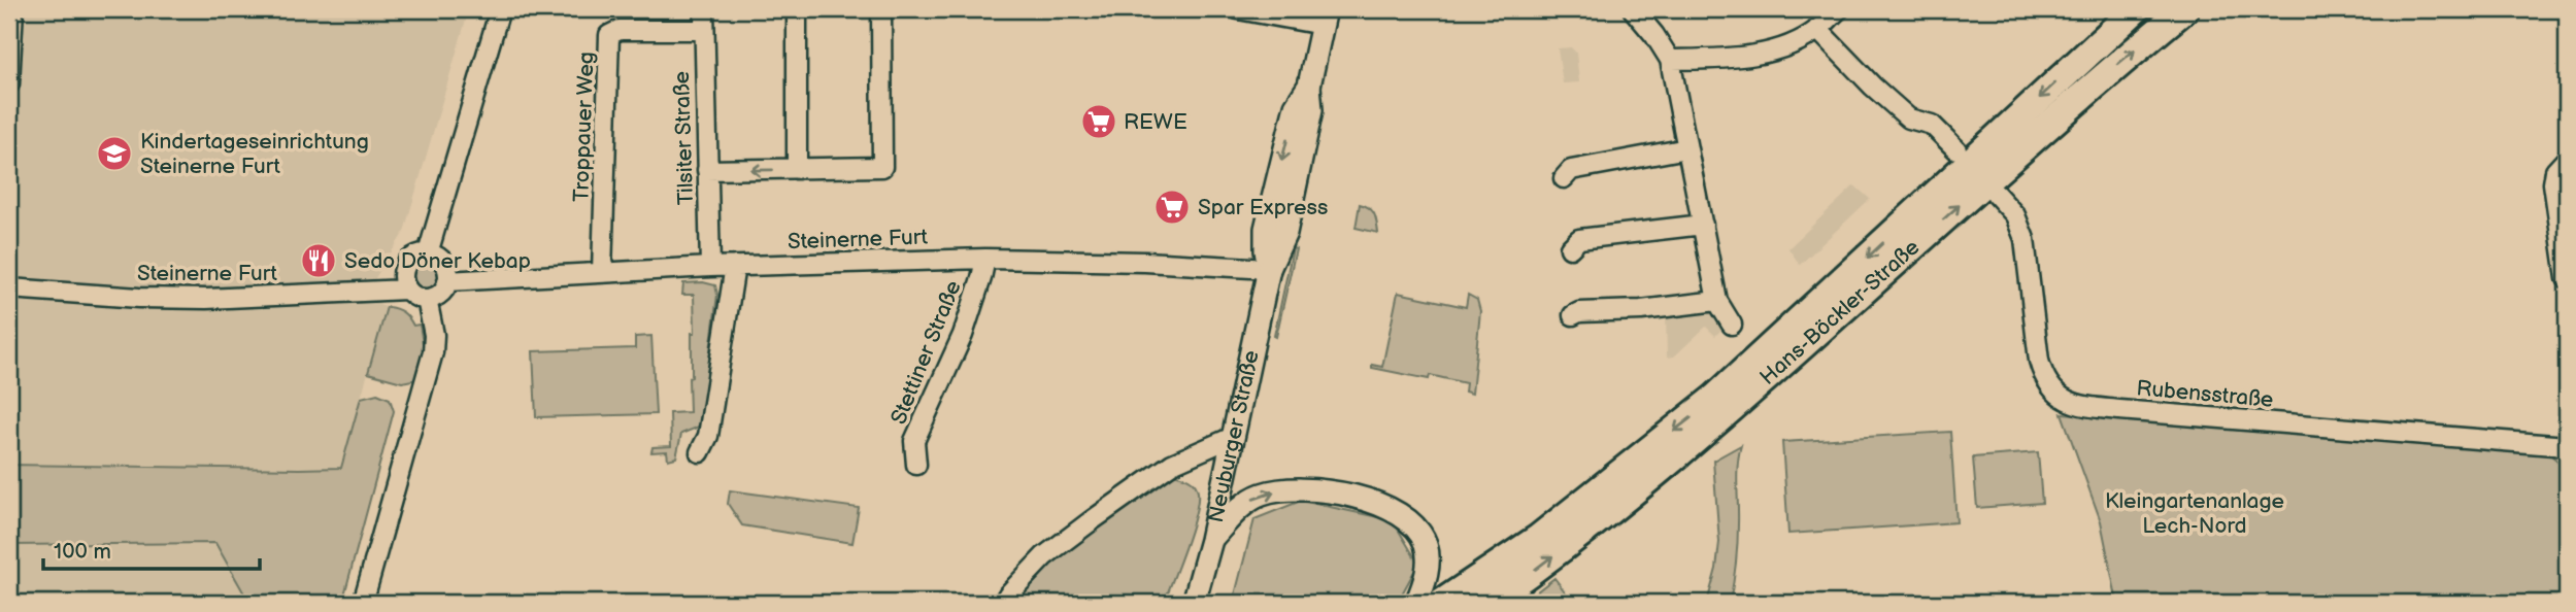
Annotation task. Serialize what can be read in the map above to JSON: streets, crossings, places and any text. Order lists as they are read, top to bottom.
{
  "streets": {
    "main road": ["Hans-Böckler-Straße"],
    "street": [
      "Troppauer Weg",
      "Tilsiter Straße",
      "Steinerne Furt",
      "Stettiner Straße",
      "Rubensstraße",
      "Neuburger Straße"
    ]
  },
  "crossings": [
    ["Troppauer Weg", "Tilsiter Straße"],
    ["Troppauer Weg", "Steinerne Furt"],
    ["Tilsiter Straße", "Steinerne Furt"],
    ["Steinerne Furt", "Stettiner Straße"],
    ["Steinerne Furt", "Neuburger Straße"]
  ],
  "parks": ["Kleingartenanlage Lech-Nord"],
  "places": {
    "supermarket": ["REWE", "Spar Express"],
    "school or university": ["Kindertageseinrichtung Steinerne Furt"],
    "restaurant": ["Sedo Döner Kebap"]
  },
  "scale_bar": "100 m"
}
